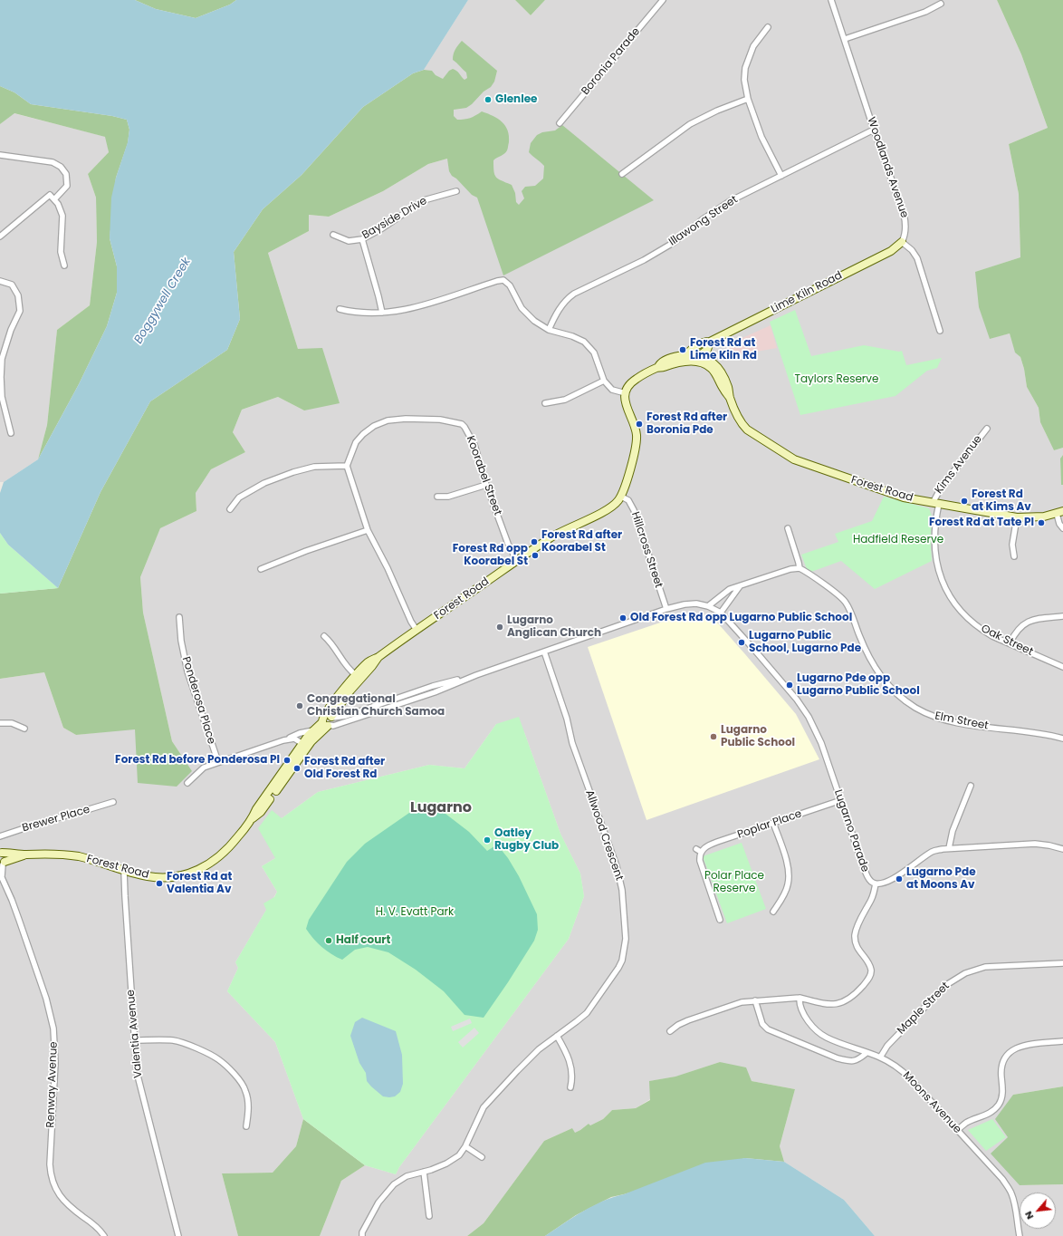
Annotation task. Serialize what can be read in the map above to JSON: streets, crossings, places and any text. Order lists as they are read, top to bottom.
{
  "streets": {
    "street": [
      "Boronia Parade",
      "Woodlands Avenue",
      "Bayside Drive",
      "Illawong Street",
      "Lime Kiln Road",
      "Kims Avenue",
      "Koorabel Street",
      "Forest Road",
      "Hillcross Street",
      "Oak Street",
      "Ponderosa Place",
      "Elm Street",
      "Brewer Place",
      "Poplar Place",
      "Lugarno Parade",
      "Allwood Crescent",
      "Maple Street",
      "Valentia Avenue",
      "Renway Avenue",
      "Moons Avenue"
    ]
  },
  "crossings": [
    ["Woodlands Avenue", "Illawong Street"],
    ["Woodlands Avenue", "Lime Kiln Road"],
    ["Lime Kiln Road", "Forest Road"],
    ["Kims Avenue", "Forest Road"],
    ["Kims Avenue", "Oak Street"],
    ["Koorabel Street", "Forest Road"],
    ["Forest Road", "Hillcross Street"],
    ["Forest Road", "Oak Street"],
    ["Forest Road", "Valentia Avenue"],
    ["Forest Road", "Renway Avenue"],
    ["Hillcross Street", "Lugarno Parade"],
    ["Poplar Place", "Lugarno Parade"],
    ["Lugarno Parade", "Allwood Crescent"],
    ["Maple Street", "Moons Avenue"]
  ],
  "districts": ["Lugarno"],
  "water": ["Boggywell Creek"],
  "parks": [
    "Taylors Reserve",
    "Hadfield Reserve",
    "Polar Place Reserve",
    "H. V. Evatt Park"
  ],
  "places": [
    "Glenlee",
    "Forest Rd at Lime Kiln Rd",
    "Forest Rd after Boronia Pde",
    "Forest Rd at Kims Av",
    "Forest Rd at Tate Pl",
    "Forest Rd after Koorabel St",
    "Forest Rd opp Koorabel St",
    "Old Forest Rd opp Lugarno Public School",
    "Lugarno Anglican Church",
    "Lugarno Public School, Lugarno Pde",
    "Lugarno Pde opp Lugarno Public School",
    "Congregational Christian Church Samoa",
    "Lugarno Public School",
    "Forest Rd before Ponderosa Pl",
    "Forest Rd after Old Forest Rd",
    "Oatley Rugby Club",
    "Lugarno Pde at Moons Av",
    "Forest Rd at Valentia Av",
    "Half court"
  ],
  "north": "bottom left"
}
